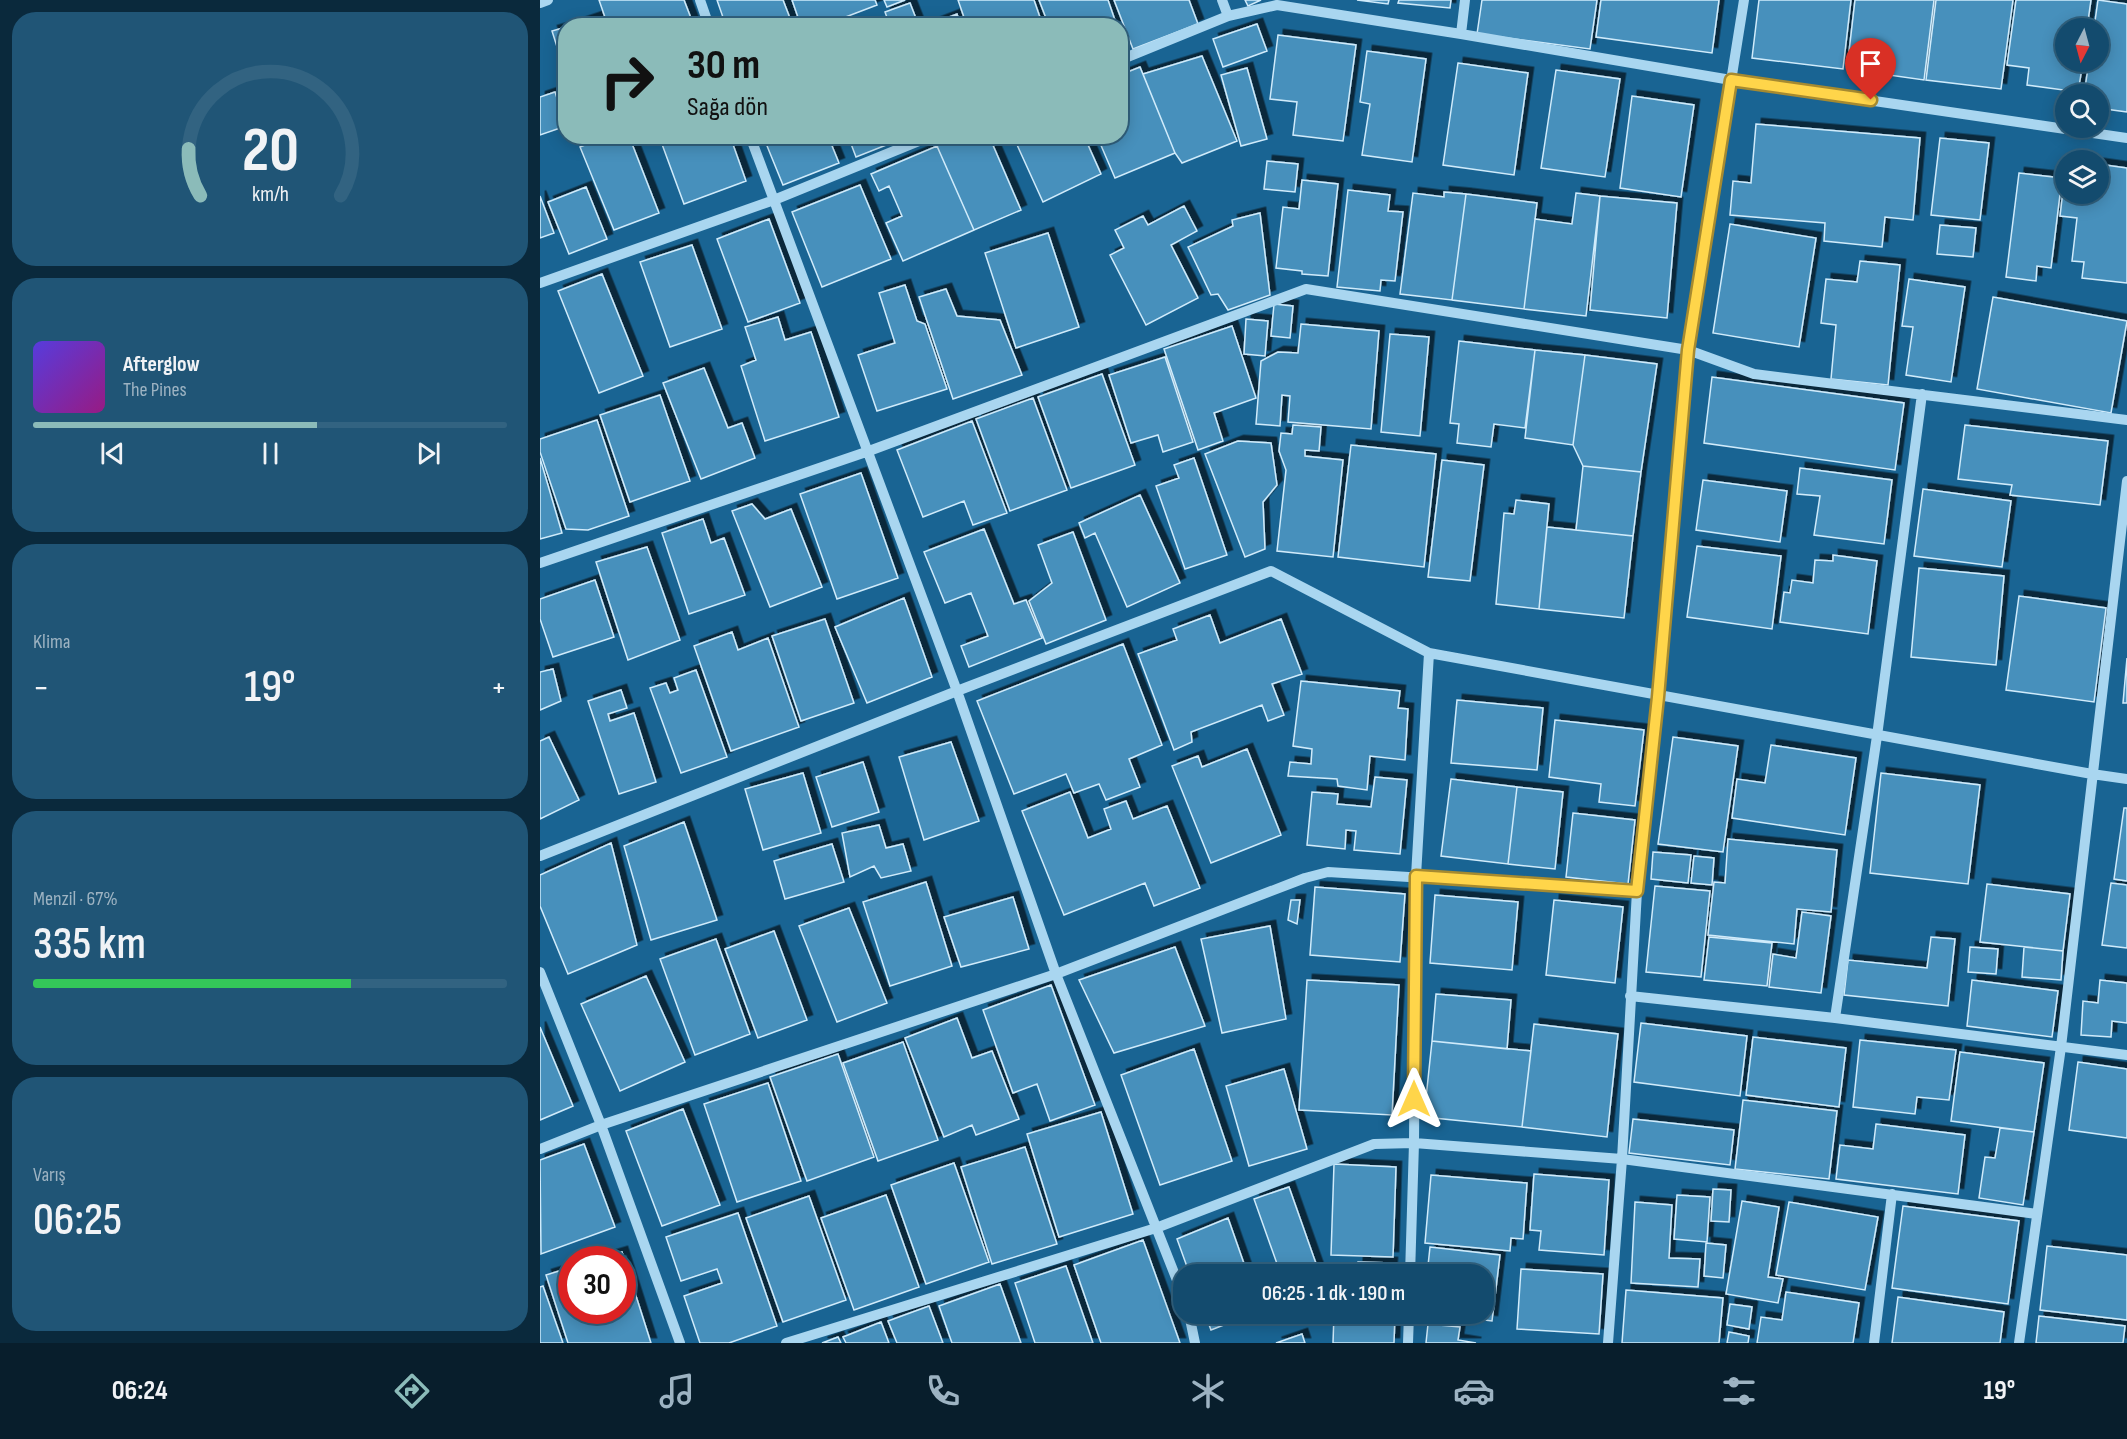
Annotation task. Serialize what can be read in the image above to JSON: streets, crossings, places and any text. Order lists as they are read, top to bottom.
{
  "north": "bottom",
  "page": {
    "turn": ["30 m", "Sağa dön"],
    "song": ["Afterglow", "The Pines"],
    "tile": [
      "Klima",
      ["Menzil · 67%", "335 km"],
      ["Varış", "06:25"]
    ],
    "heat": ["−", "19°", "+"],
    "limit": "30",
    "trip": "06:25 · 1 dk · 190 m",
    "tabs": ["06:24", "19°"],
    "gauge": ["20", "km/h"]
  }
}
